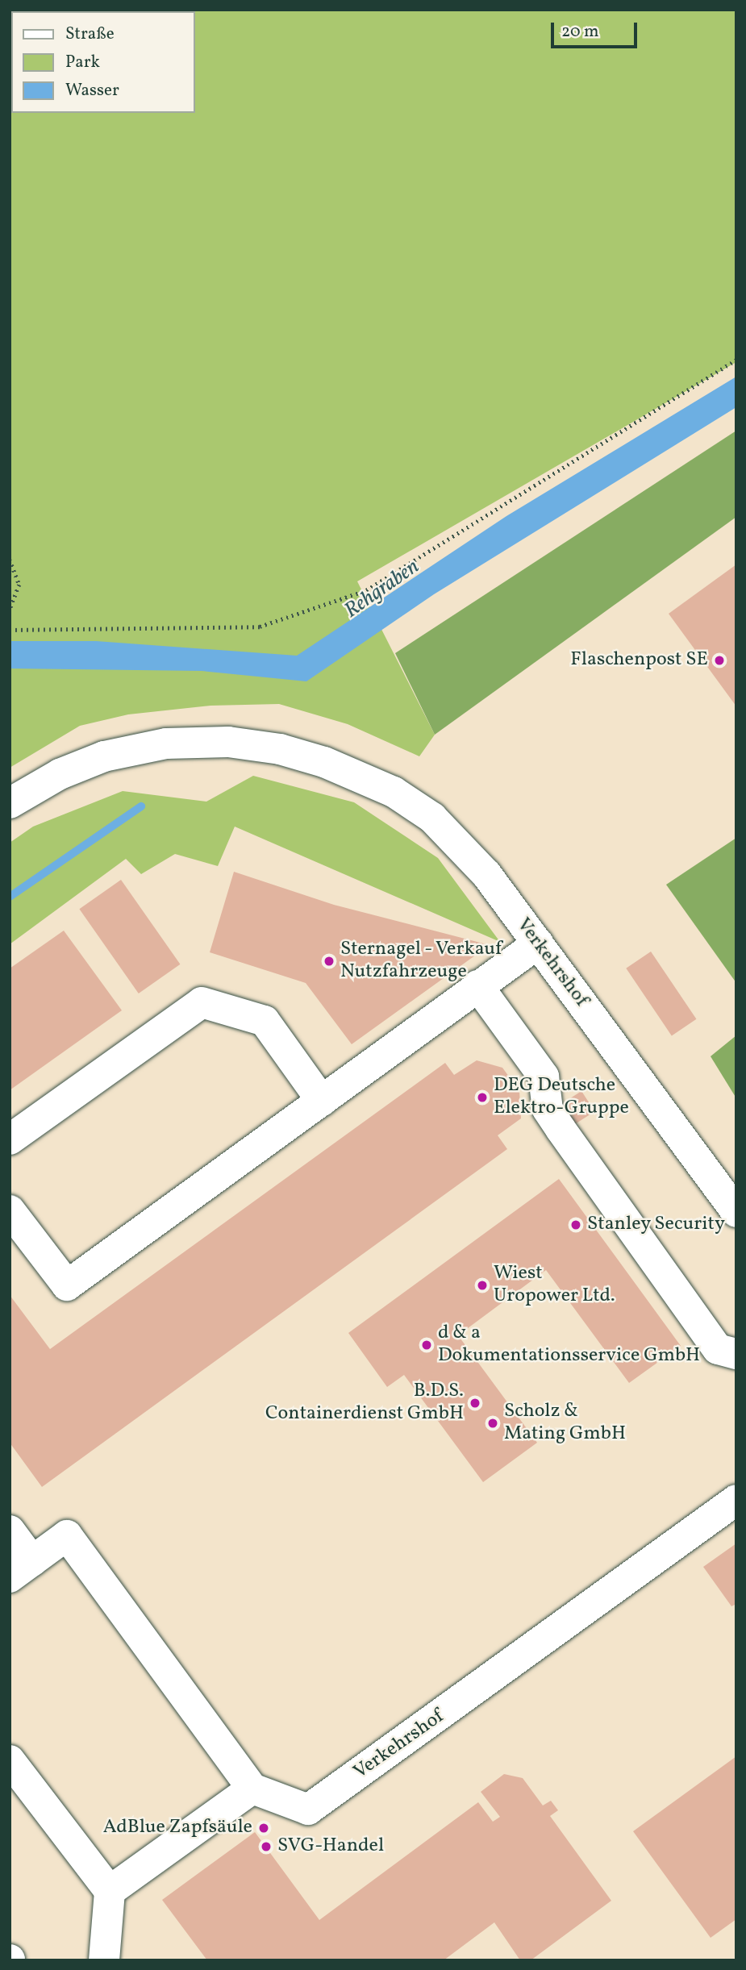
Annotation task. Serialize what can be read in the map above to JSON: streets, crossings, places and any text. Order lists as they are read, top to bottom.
{
  "streets": {
    "main road": ["Verkehrshof"]
  },
  "water": ["Rehgraben"],
  "places": [
    "Flaschenpost SE",
    "Sternagel - Verkauf Nutzfahrzeuge",
    "DEG Deutsche Elektro-Gruppe",
    "Stanley Security",
    "Wiest Uropower Ltd.",
    "d & a Dokumentationsservice GmbH",
    "B.D.S. Containerdienst GmbH",
    "Scholz & Mating GmbH",
    "AdBlue Zapfsäule",
    "SVG-Handel"
  ],
  "legend": ["Straße", "Park", "Wasser"],
  "scale_bar": "20 m"
}
